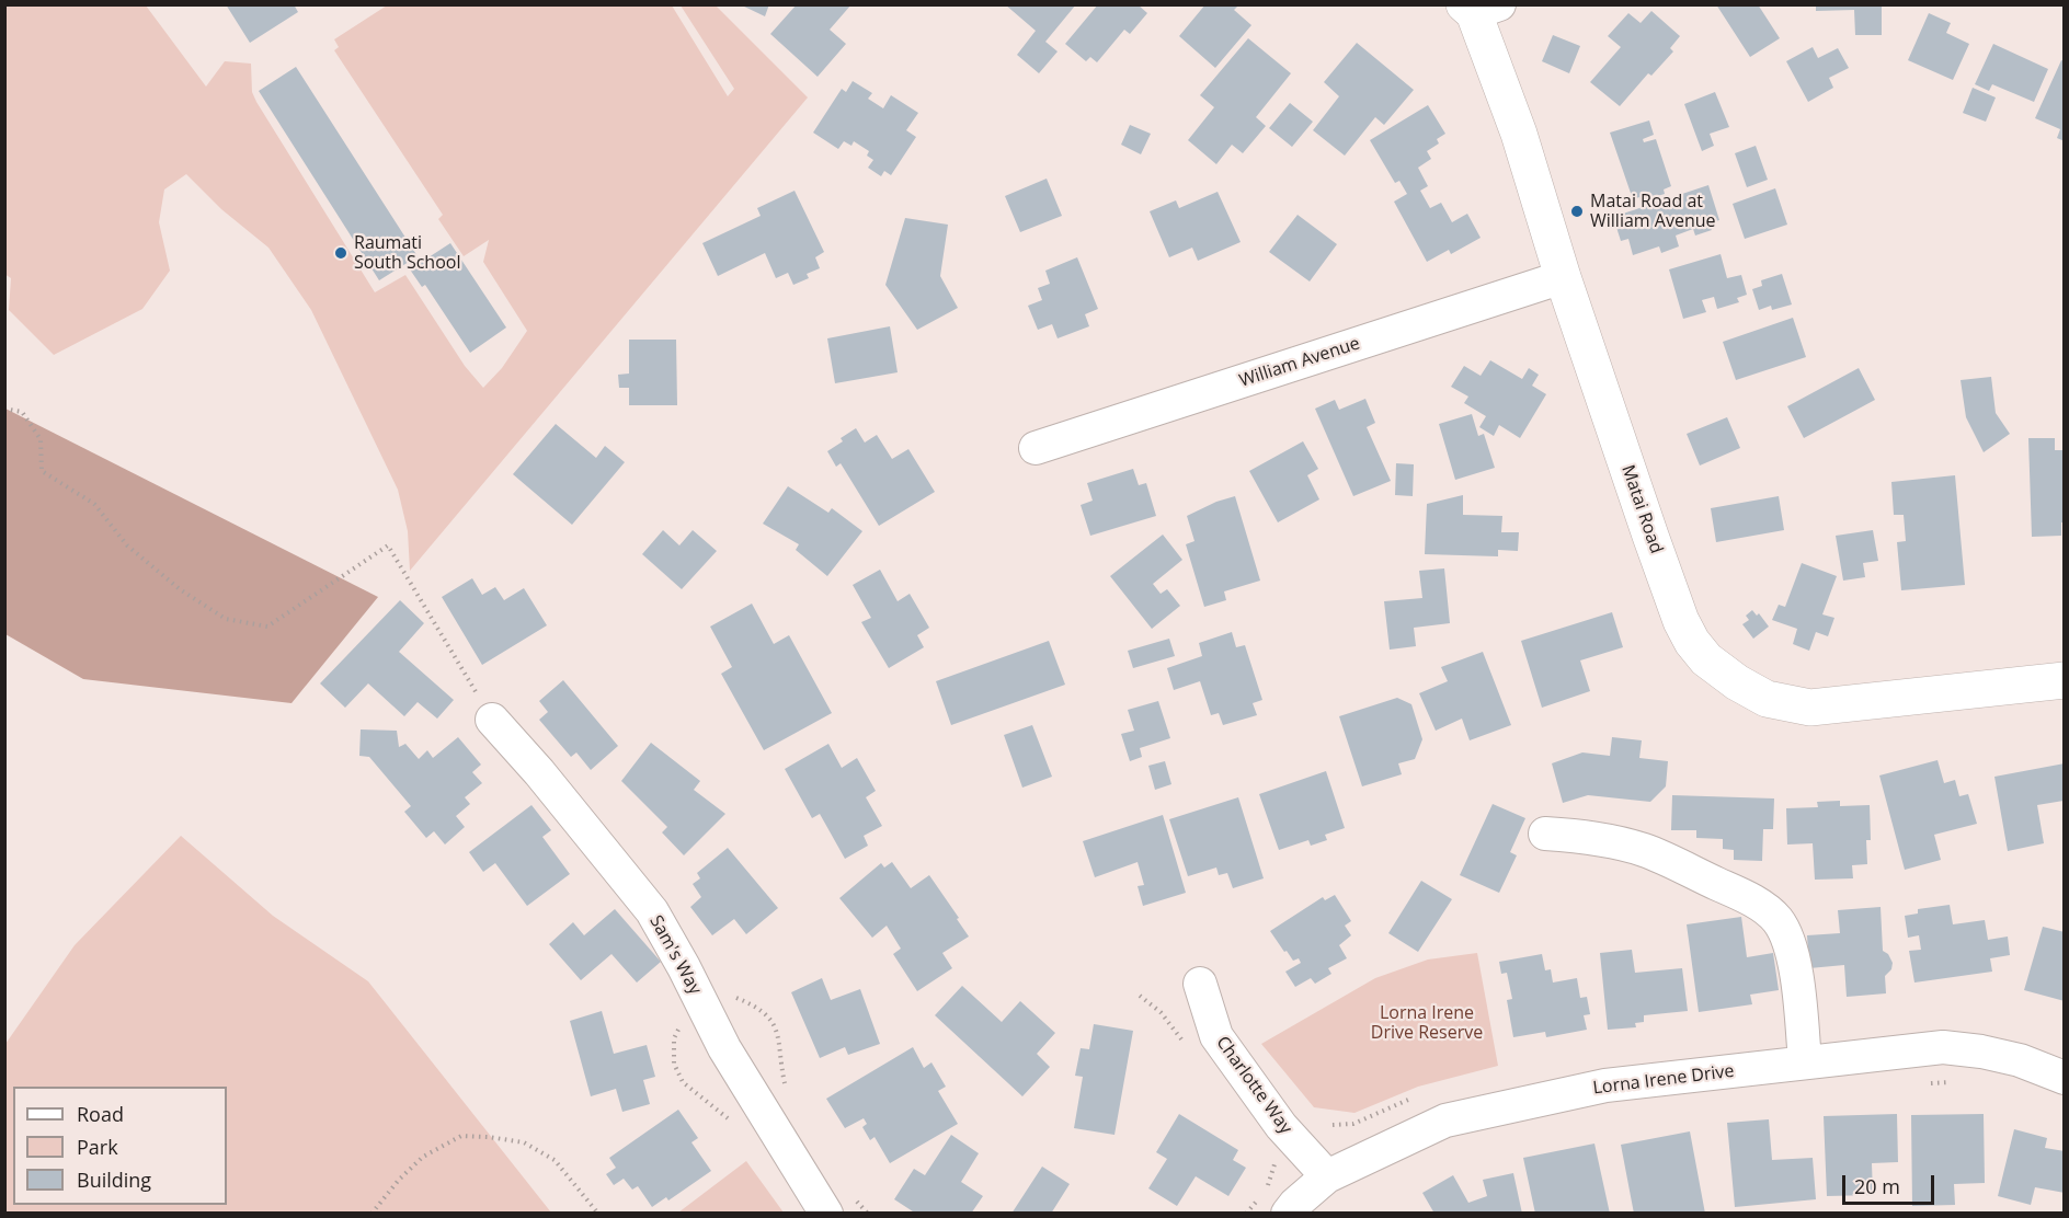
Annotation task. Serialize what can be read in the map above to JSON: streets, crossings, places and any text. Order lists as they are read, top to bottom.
{
  "streets": {
    "street": [
      "William Avenue",
      "Matai Road",
      "Sam's Way",
      "Lorna Irene Drive",
      "Charlotte Way"
    ]
  },
  "crossings": [
    ["William Avenue", "Matai Road"],
    ["Lorna Irene Drive", "Charlotte Way"]
  ],
  "parks": ["Lorna Irene Drive Reserve"],
  "places": ["Matai Road at William Avenue", "Raumati South School"],
  "legend": ["Road", "Park", "Building"],
  "scale_bar": "20 m"
}
